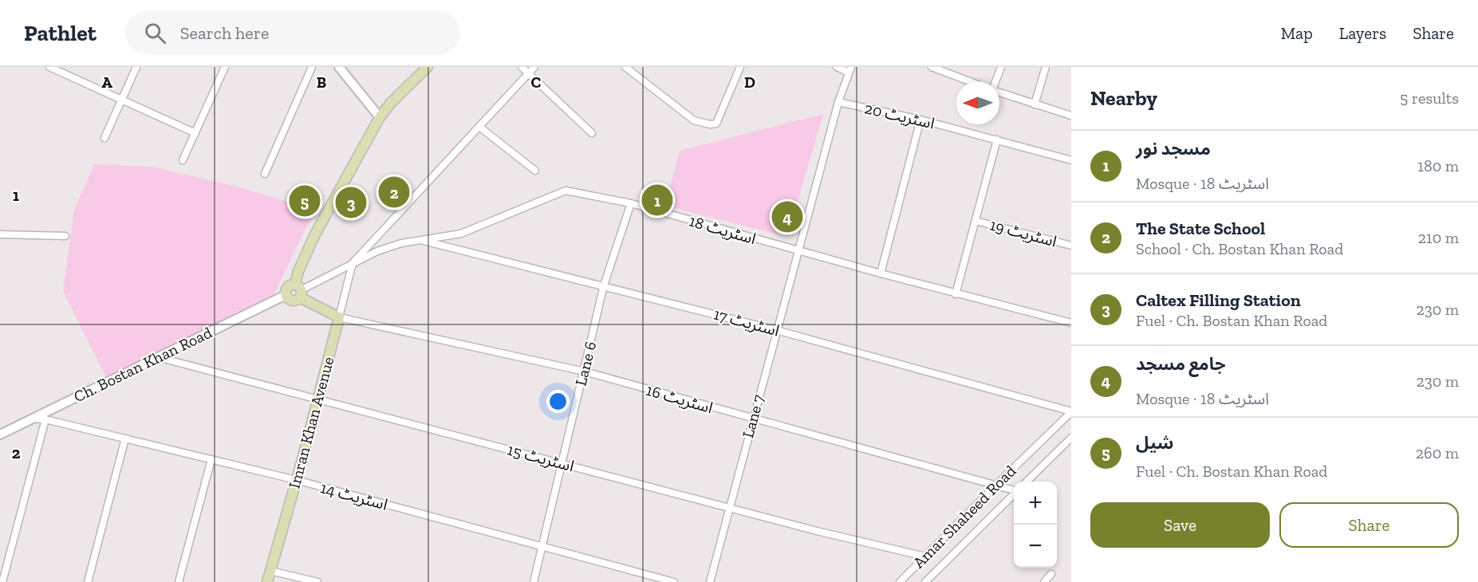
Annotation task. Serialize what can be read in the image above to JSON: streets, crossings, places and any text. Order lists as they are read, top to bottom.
{
  "streets": {
    "main road": ["Imran Khan Avenue"],
    "street": [
      "اسٹریٹ 20",
      "اسٹریٹ 18",
      "اسٹریٹ 19",
      "اسٹریٹ 17",
      "Lane 6",
      "Ch. Bostan Khan Road",
      "اسٹریٹ 16",
      "Lane 7",
      "اسٹریٹ 15",
      "اسٹریٹ 14",
      "Amar Shaheed Road"
    ]
  },
  "crossings": [
    ["اسٹریٹ 20", "Lane 7"],
    ["اسٹریٹ 18", "اسٹریٹ 17"],
    ["اسٹریٹ 18", "Lane 6"],
    ["اسٹریٹ 18", "Lane 7"],
    ["اسٹریٹ 18", "Imran Khan Avenue"],
    ["اسٹریٹ 17", "Lane 6"],
    ["اسٹریٹ 17", "Lane 7"],
    ["اسٹریٹ 17", "Amar Shaheed Road"],
    ["Lane 6", "اسٹریٹ 16"],
    ["Lane 6", "اسٹریٹ 15"],
    ["Lane 6", "اسٹریٹ 14"],
    ["Ch. Bostan Khan Road", "اسٹریٹ 15"],
    ["Ch. Bostan Khan Road", "اسٹریٹ 14"],
    ["اسٹریٹ 16", "Lane 7"],
    ["اسٹریٹ 16", "Imran Khan Avenue"],
    ["اسٹریٹ 16", "Amar Shaheed Road"],
    ["Lane 7", "اسٹریٹ 15"],
    ["Imran Khan Avenue", "اسٹریٹ 15"],
    ["Imran Khan Avenue", "اسٹریٹ 14"],
    ["اسٹریٹ 15", "Amar Shaheed Road"]
  ],
  "north": "left",
  "page": {
    "header": "Pathlet",
    "search": "Search here",
    "nav": ["Map", "Layers", "Share"],
    "heading": ["Nearby", "5 results"],
    "list": [
      {
        "mark": "1",
        "name": "مسجد نور",
        "note": "Mosque · اسٹریٹ 18",
        "value": "180 m"
      },
      {
        "mark": "2",
        "name": "The State School",
        "note": "School · Ch. Bostan Khan Road",
        "value": "210 m"
      },
      {
        "mark": "3",
        "name": "Caltex Filling Station",
        "note": "Fuel · Ch. Bostan Khan Road",
        "value": "230 m"
      },
      {
        "mark": "4",
        "name": "جامع مسجد",
        "note": "Mosque · اسٹریٹ 18",
        "value": "230 m"
      },
      {
        "mark": "5",
        "name": "شیل",
        "note": "Fuel · Ch. Bostan Khan Road",
        "value": "260 m"
      }
    ],
    "pins": [
      "2",
      "1",
      "5",
      "3",
      "4"
    ],
    "map_buttons": ["+", "−"],
    "buttons": ["Save", "Share"]
  },
  "grid": {
    "columns": [
      "A",
      "B",
      "C",
      "D"
    ],
    "rows": ["1", "2"]
  }
}
